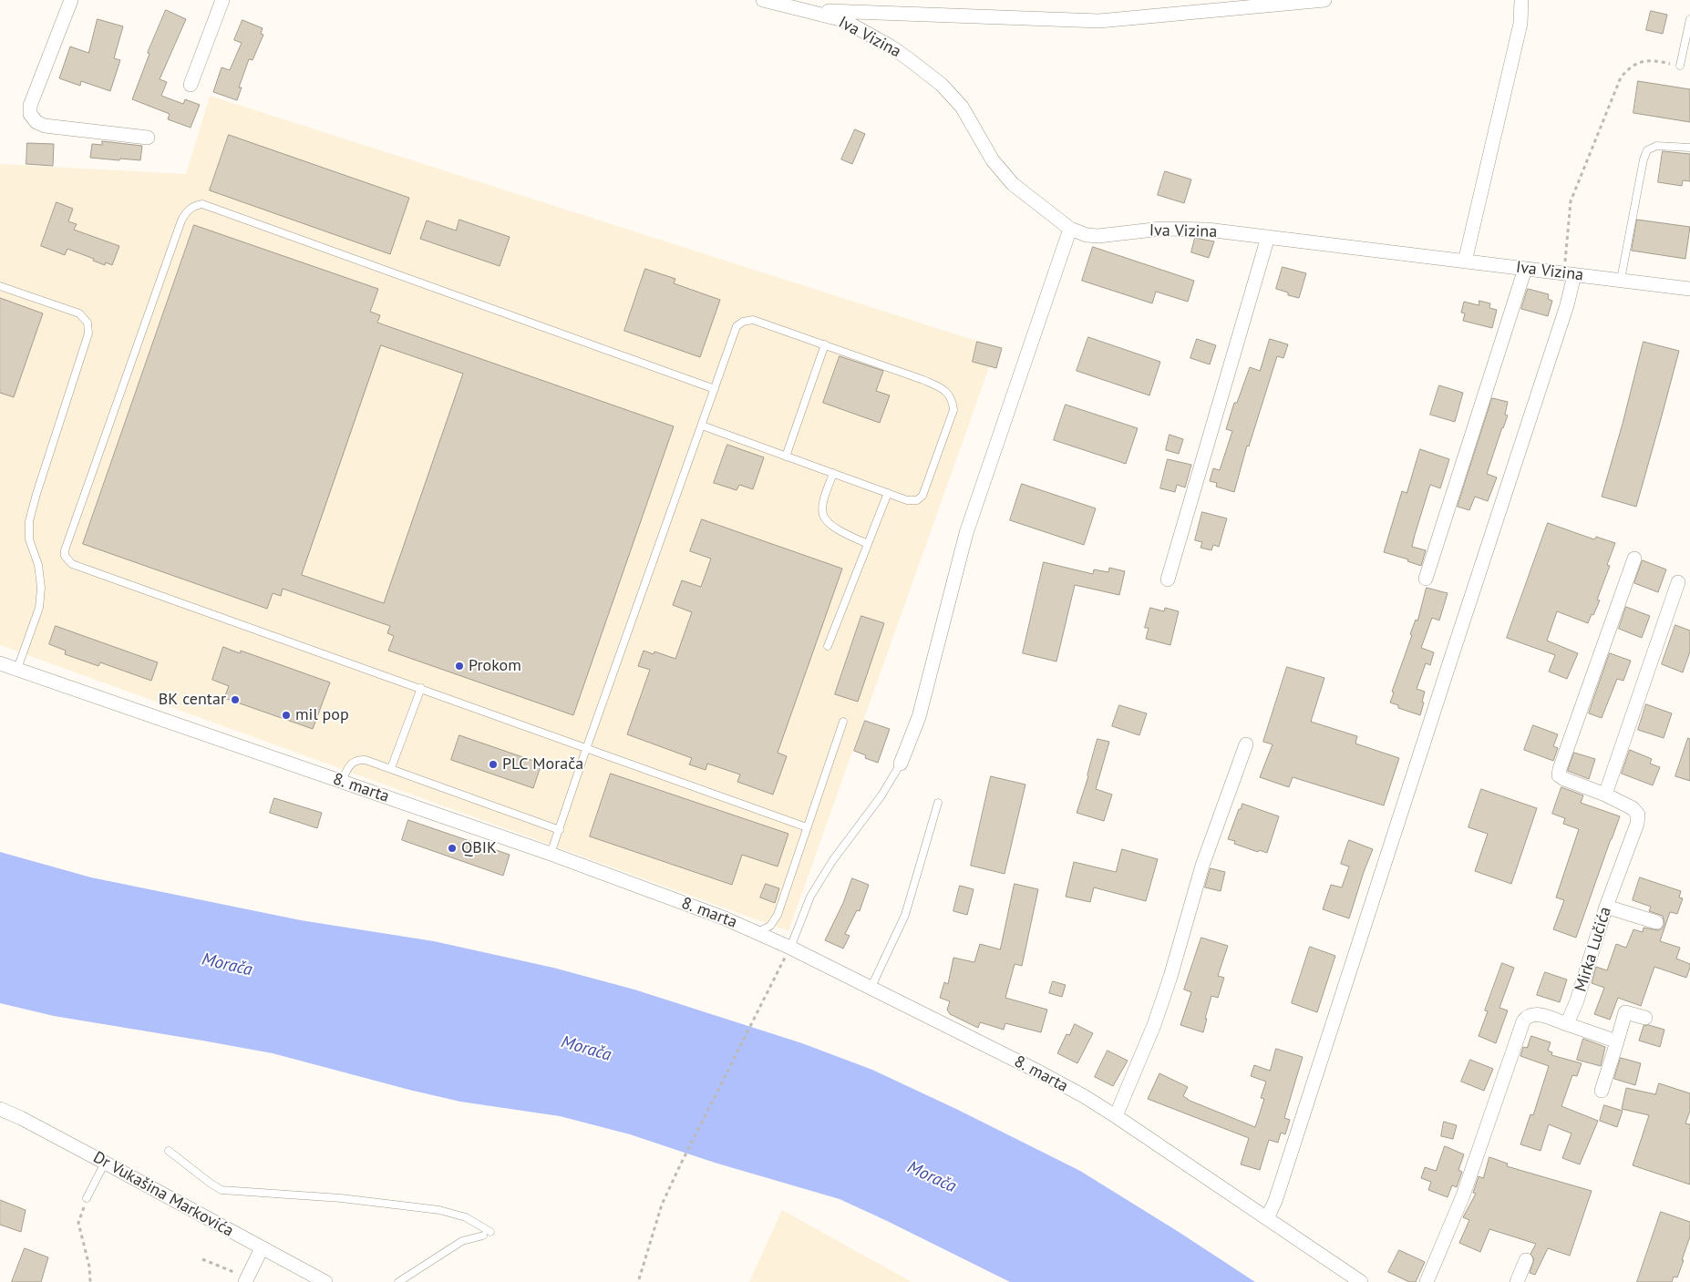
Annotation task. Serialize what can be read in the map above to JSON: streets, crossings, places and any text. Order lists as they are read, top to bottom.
{
  "streets": {
    "street": [
      "Iva Vizina",
      "8. marta",
      "Mirka Lučića",
      "Dr Vukašina Markovića"
    ]
  },
  "water": ["Morača"],
  "places": [
    "Prokom",
    "BK centar",
    "mil pop",
    "PLC Morača",
    "QBIK"
  ]
}
